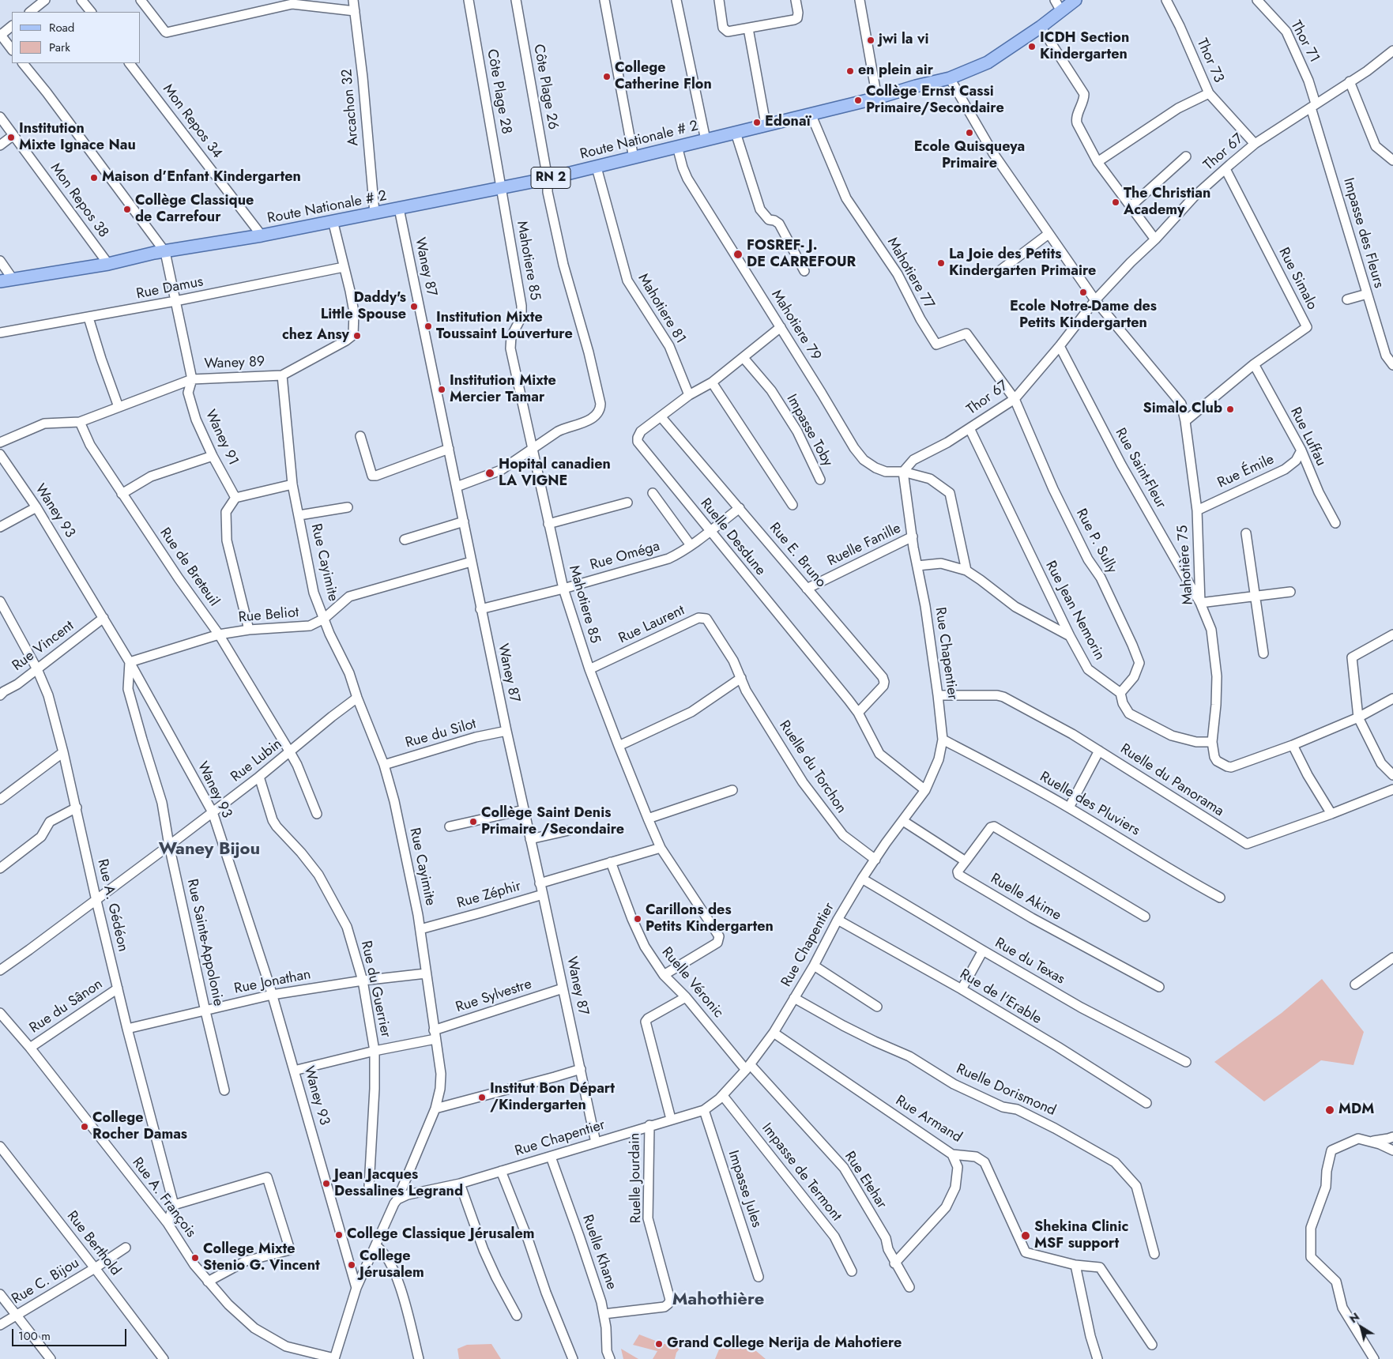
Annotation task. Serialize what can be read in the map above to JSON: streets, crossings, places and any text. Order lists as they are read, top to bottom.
{
  "streets": {
    "main road": ["Route Nationale # 2", "RN 2"],
    "street": [
      "Thor 71",
      "Thor 73",
      "Côte Plage 26",
      "Côte Plage 28",
      "Arcachon 32",
      "Mon Repos 34",
      "Thor 67",
      "Mon Repos 38",
      "Impasse des Fleurs",
      "Mahotiere 85",
      "Waney 87",
      "Mahotiere 77",
      "Rue Simalo",
      "Rue Damus",
      "Mahotiere 81",
      "Mahotiere 79",
      "Waney 89",
      "Impasse Toby",
      "Rue Luffau",
      "Waney 91",
      "Rue Saint-Fleur",
      "Rue Émile",
      "Waney 93",
      "Ruelle Desdune",
      "Rue P. Sully",
      "Ruelle Fanille",
      "Rue E. Bruno",
      "Rue Oméga",
      "Rue Cayimite",
      "Mahotière 75",
      "Rue de Breteuil",
      "Rue Jean Nemorin",
      "Rue Beliot",
      "Rue Laurent",
      "Rue Vincent",
      "Rue Chapentier",
      "Rue du Silot",
      "Rue Lubin",
      "Ruelle du Torchon",
      "Ruelle du Panorama",
      "Ruelle des Pluviers",
      "Rue Zéphir",
      "Ruelle Akime",
      "Rue A. Gédéon",
      "Rue Sainte-Appolonie",
      "Rue du Texas",
      "Rue Jonathan",
      "Ruelle Véronic",
      "Rue du Guerrier",
      "Rue Sylvestre",
      "Rue de l'Erable",
      "Rue du Sânon",
      "Ruelle Dorismond",
      "Rue Armand",
      "Impasse de Termont",
      "Ruelle Jourdain",
      "Rue Etehar",
      "Impasse Jules",
      "Rue A. François",
      "Rue Berthold",
      "Ruelle Khane",
      "Rue C. Bijou"
    ]
  },
  "crossings": [
    ["Thor 71", "Thor 67"],
    ["Thor 71", "Impasse des Fleurs"],
    ["Thor 73", "Thor 67"],
    ["Côte Plage 26", "Route Nationale # 2"],
    ["Côte Plage 26", "Mahotiere 85"],
    ["Côte Plage 28", "Route Nationale # 2"],
    ["Côte Plage 28", "Mahotiere 85"],
    ["Arcachon 32", "Route Nationale # 2"],
    ["Mon Repos 34", "Route Nationale # 2"],
    ["Route Nationale # 2", "Mon Repos 38"],
    ["Route Nationale # 2", "Mahotiere 85"],
    ["Route Nationale # 2", "Waney 87"],
    ["Route Nationale # 2", "Mahotiere 77"],
    ["Route Nationale # 2", "Mahotiere 81"],
    ["Route Nationale # 2", "Mahotiere 79"],
    ["Route Nationale # 2", "Waney 89"],
    ["Route Nationale # 2", "Waney 91"],
    ["Route Nationale # 2", "Mahotière 75"],
    ["Thor 67", "Impasse des Fleurs"],
    ["Thor 67", "Mahotiere 77"],
    ["Thor 67", "Rue Simalo"],
    ["Thor 67", "Mahotiere 79"],
    ["Thor 67", "Rue Saint-Fleur"],
    ["Thor 67", "Rue P. Sully"],
    ["Thor 67", "Mahotière 75"],
    ["Thor 67", "Rue Jean Nemorin"],
    ["Thor 67", "Rue Chapentier"],
    ["Mahotiere 85", "Rue Oméga"],
    ["Mahotiere 85", "Rue Laurent"],
    ["Mahotiere 85", "Ruelle Véronic"],
    ["Waney 87", "Rue Oméga"],
    ["Waney 87", "Rue Beliot"],
    ["Waney 87", "Rue Chapentier"],
    ["Waney 87", "Rue du Silot"],
    ["Waney 87", "Rue Zéphir"],
    ["Waney 87", "Rue Sylvestre"],
    ["Mahotiere 77", "Rue P. Sully"],
    ["Rue Simalo", "Rue Luffau"],
    ["Rue Simalo", "Mahotière 75"],
    ["Rue Damus", "Waney 89"],
    ["Rue Damus", "Waney 91"],
    ["Mahotiere 81", "Ruelle Desdune"],
    ["Mahotiere 79", "Ruelle Desdune"],
    ["Mahotiere 79", "Rue Chapentier"],
    ["Waney 89", "Waney 91"],
    ["Waney 89", "Rue Cayimite"],
    ["Waney 89", "Rue de Breteuil"],
    ["Impasse Toby", "Ruelle Desdune"],
    ["Rue Luffau", "Rue Émile"],
    ["Rue Saint-Fleur", "Mahotière 75"],
    ["Rue Émile", "Mahotière 75"],
    ["Waney 93", "Rue Cayimite"],
    ["Waney 93", "Rue Beliot"],
    ["Waney 93", "Rue Vincent"],
    ["Waney 93", "Rue Lubin"],
    ["Waney 93", "Rue Sainte-Appolonie"],
    ["Waney 93", "Rue Jonathan"],
    ["Waney 93", "Rue Sylvestre"],
    ["Ruelle Desdune", "Rue E. Bruno"],
    ["Ruelle Desdune", "Rue Oméga"],
    ["Ruelle Desdune", "Rue Chapentier"],
    ["Rue P. Sully", "Rue Jean Nemorin"],
    ["Ruelle Fanille", "Rue E. Bruno"],
    ["Ruelle Fanille", "Rue Chapentier"],
    ["Rue E. Bruno", "Rue Oméga"],
    ["Rue Cayimite", "Rue Beliot"],
    ["Rue Cayimite", "Rue Chapentier"],
    ["Rue Cayimite", "Rue du Silot"],
    ["Rue Cayimite", "Rue Lubin"],
    ["Rue Cayimite", "Rue Zéphir"],
    ["Rue Cayimite", "Rue Jonathan"],
    ["Rue Cayimite", "Rue Sylvestre"],
    ["Rue Cayimite", "Rue A. François"],
    ["Rue de Breteuil", "Rue Beliot"],
    ["Rue de Breteuil", "Rue Lubin"],
    ["Rue Beliot", "Rue Sainte-Appolonie"],
    ["Rue Laurent", "Ruelle du Torchon"],
    ["Rue Vincent", "Rue A. Gédéon"],
    ["Rue Chapentier", "Ruelle du Torchon"],
    ["Rue Chapentier", "Ruelle du Panorama"],
    ["Rue Chapentier", "Ruelle des Pluviers"],
    ["Rue Chapentier", "Rue du Texas"],
    ["Rue Chapentier", "Ruelle Véronic"],
    ["Rue Chapentier", "Rue de l'Erable"],
    ["Rue Chapentier", "Ruelle Dorismond"],
    ["Rue Chapentier", "Rue Armand"],
    ["Rue Chapentier", "Impasse de Termont"],
    ["Rue Chapentier", "Ruelle Jourdain"],
    ["Rue Chapentier", "Rue Etehar"],
    ["Rue Chapentier", "Impasse Jules"],
    ["Rue Chapentier", "Ruelle Khane"],
    ["Rue Lubin", "Rue A. Gédéon"],
    ["Rue Lubin", "Rue Sainte-Appolonie"],
    ["Rue Lubin", "Rue du Guerrier"],
    ["Rue A. Gédéon", "Rue Jonathan"],
    ["Rue A. Gédéon", "Rue du Sânon"],
    ["Rue Sainte-Appolonie", "Rue Jonathan"],
    ["Rue Jonathan", "Rue du Guerrier"],
    ["Ruelle Véronic", "Rue Etehar"],
    ["Rue du Guerrier", "Rue Sylvestre"],
    ["Rue du Sânon", "Rue A. François"],
    ["Ruelle Jourdain", "Ruelle Khane"],
    ["Rue Berthold", "Rue C. Bijou"]
  ],
  "districts": ["Waney Bijou", "Mahothière"],
  "places": [
    "jwi la vi",
    "ICDH Section Kindergarten",
    "en plein air",
    "College Catherine Flon",
    "Collège Ernst Cassi Primaire/Secondaire",
    "Edonaï",
    "Ecole Quisqueya Primaire",
    "Institution Mixte Ignace Nau",
    "Maison d’Enfant Kindergarten",
    "The Christian Academy",
    "Collège Classique de Carrefour",
    "FOSREF- J. DE CARREFOUR",
    "La Joie des Petits Kindergarten Primaire",
    "Ecole Notre-Dame des Petits Kindergarten",
    "Daddy's Little Spouse",
    "Institution Mixte Toussaint Louverture",
    "chez Ansy",
    "Institution Mixte Mercier Tamar",
    "Simalo Club",
    "Hopital canadien LA VIGNE",
    "Collège Saint Denis Primaire /Secondaire",
    "Carillons des Petits Kindergarten",
    "Institut Bon Départ /Kindergarten",
    "MDM",
    "College Rocher Damas",
    "Jean Jacques Dessalines Legrand",
    "College Classique Jérusalem",
    "Shekina Clinic MSF support",
    "College Mixte Stenio G. Vincent",
    "College Jérusalem",
    "Grand College Nerija de Mahotiere"
  ],
  "legend": ["Road", "Park"],
  "scale_bar": "100 m",
  "north": "top left"
}
